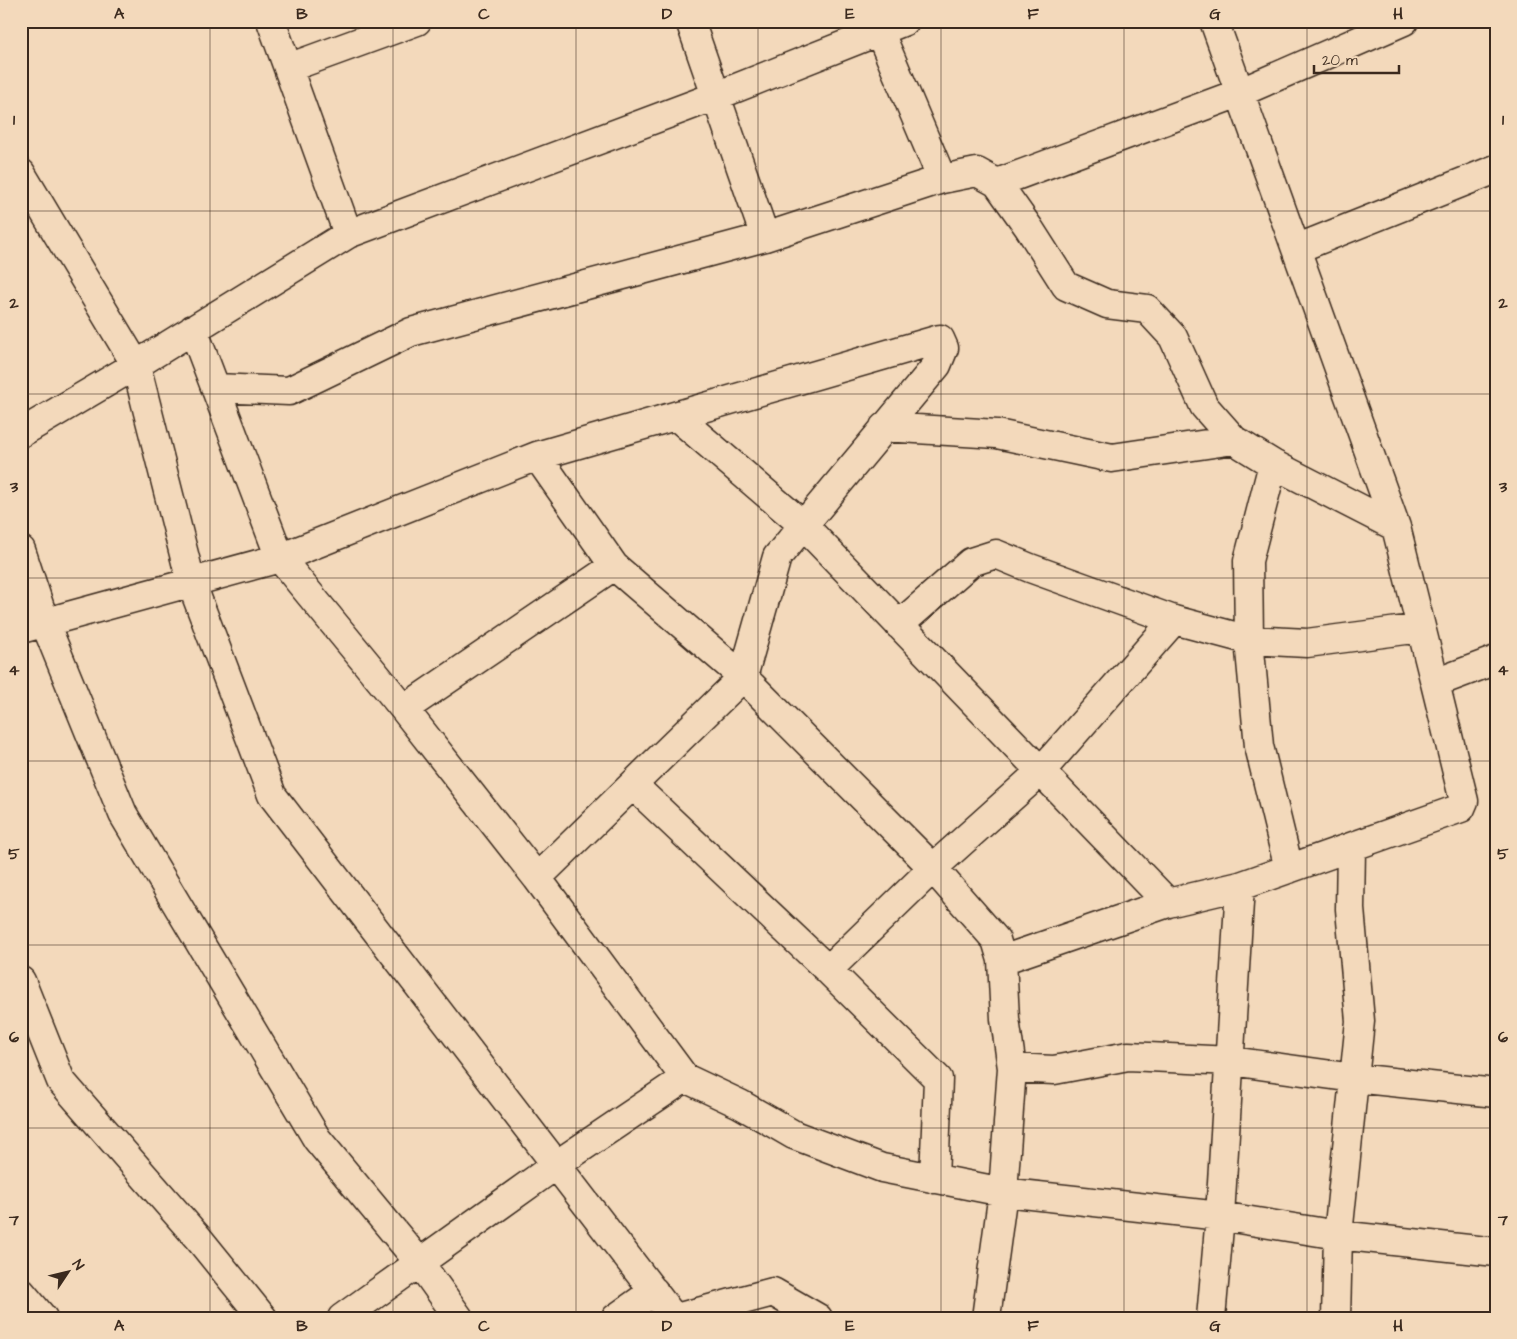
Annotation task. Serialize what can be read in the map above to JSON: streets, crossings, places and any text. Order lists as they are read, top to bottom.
{
  "scale_bar": "20 m",
  "north": "top right",
  "grid": {
    "columns": [
      "A",
      "B",
      "C",
      "D",
      "E",
      "F",
      "G",
      "H"
    ],
    "rows": [
      "1",
      "2",
      "3",
      "4",
      "5",
      "6",
      "7"
    ]
  }
}
